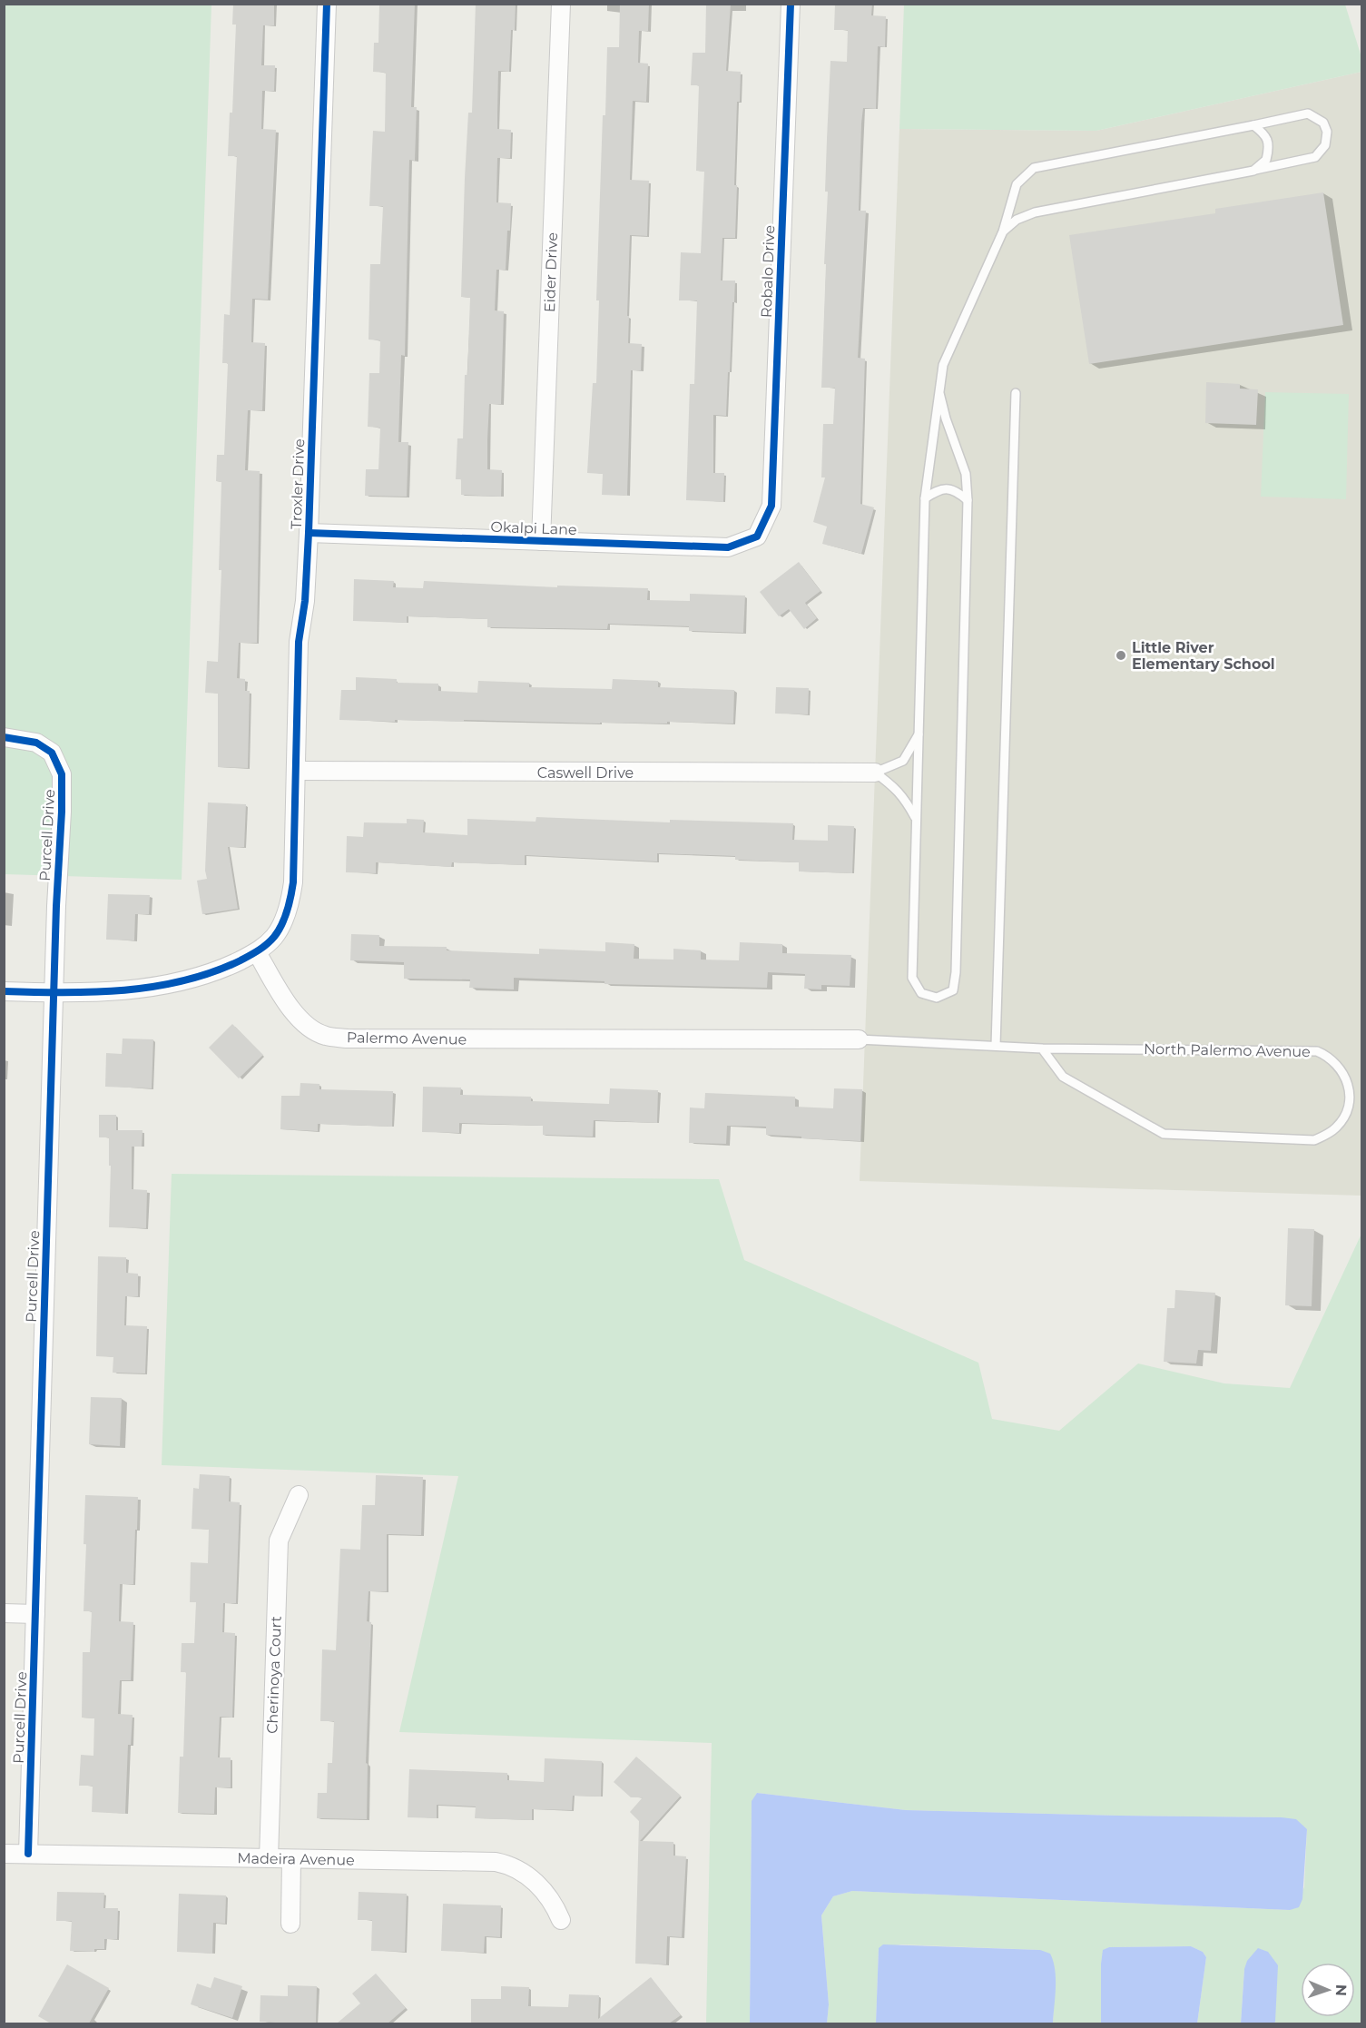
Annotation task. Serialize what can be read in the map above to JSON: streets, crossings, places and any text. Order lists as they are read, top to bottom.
{
  "streets": {
    "street": [
      "Robalo Drive",
      "Eider Drive",
      "Troxler Drive",
      "Okalpi Lane",
      "Caswell Drive",
      "Purcell Drive",
      "Palermo Avenue",
      "Cherinoya Court",
      "Madeira Avenue"
    ],
    "lane": ["North Palermo Avenue"]
  },
  "crossings": [
    ["Robalo Drive", "Okalpi Lane"],
    ["Eider Drive", "Okalpi Lane"],
    ["Troxler Drive", "Okalpi Lane"],
    ["Troxler Drive", "Caswell Drive"],
    ["Troxler Drive", "Palermo Avenue"],
    ["Purcell Drive", "Madeira Avenue"],
    ["Palermo Avenue", "North Palermo Avenue"],
    ["Cherinoya Court", "Madeira Avenue"]
  ],
  "places": ["Little River Elementary School"],
  "north": "right"
}
